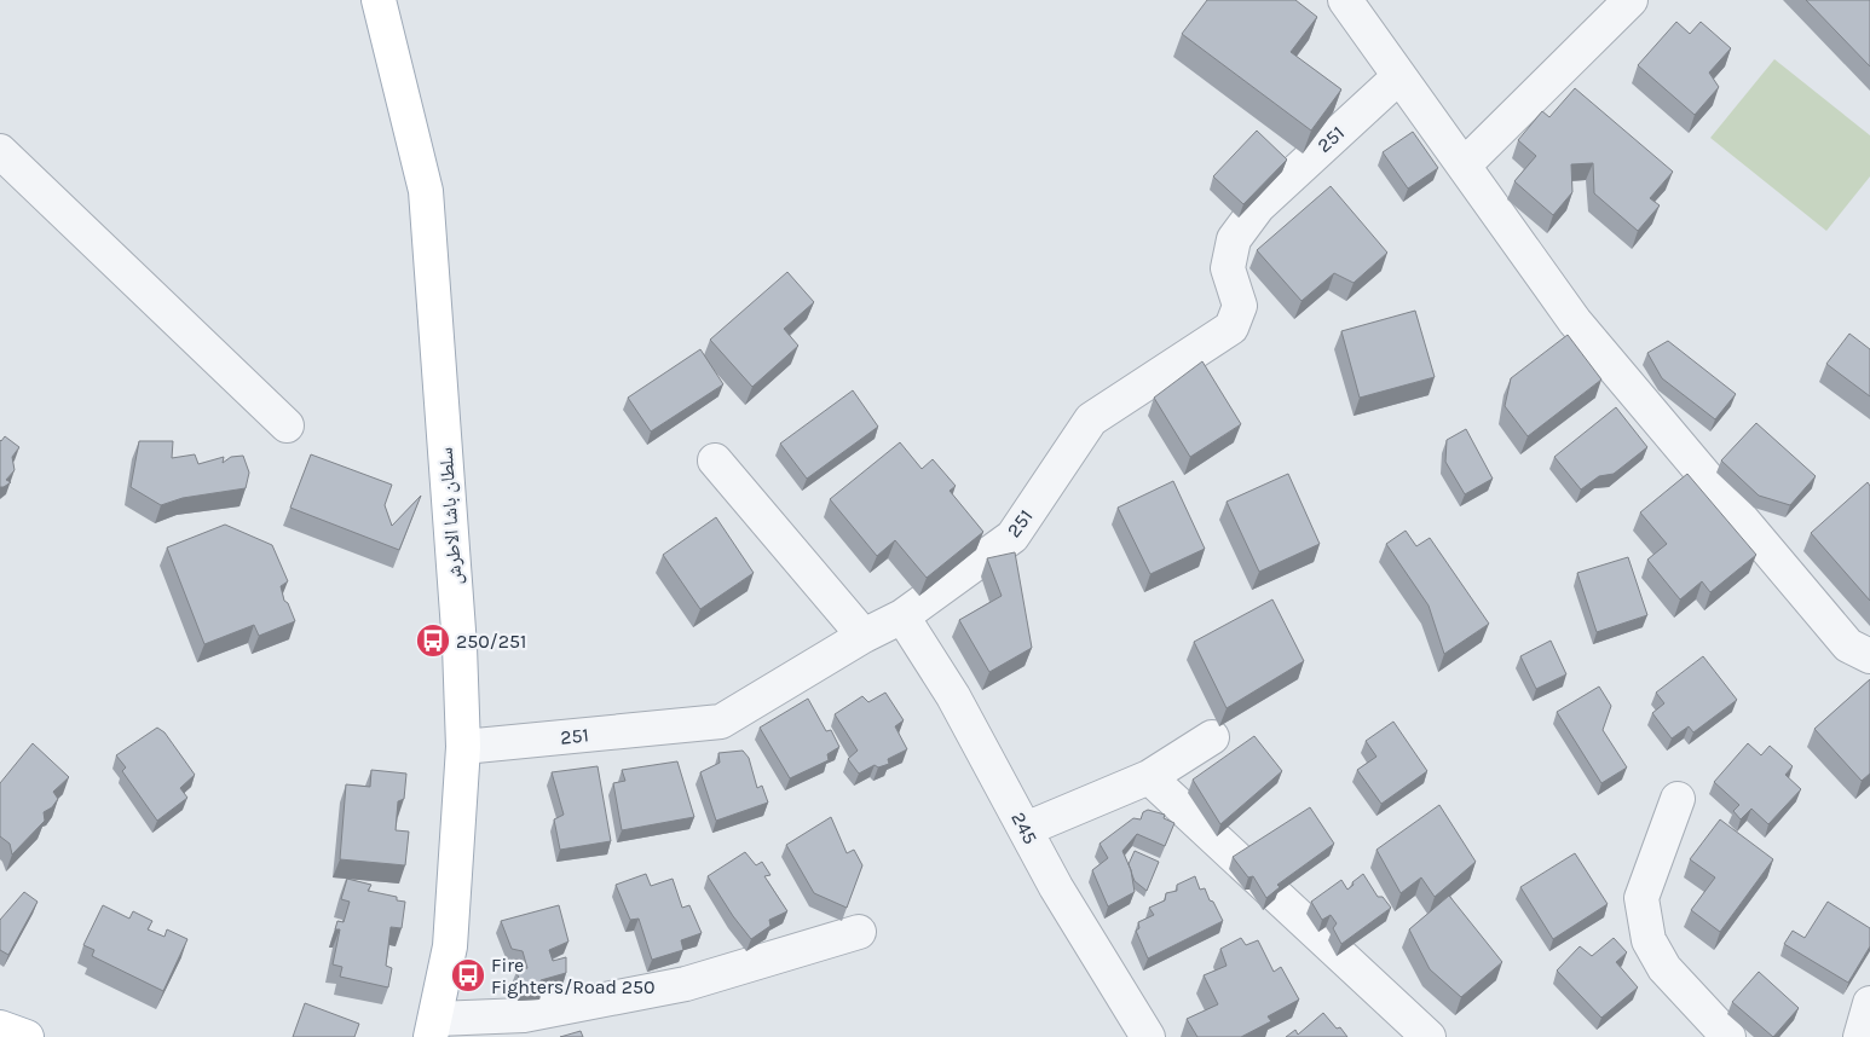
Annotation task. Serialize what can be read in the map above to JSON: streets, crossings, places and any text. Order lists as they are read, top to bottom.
{
  "streets": {
    "main road": ["سلطان باشا الاطرش"],
    "street": ["251", "245"]
  },
  "crossings": [
    ["251", "سلطان باشا الاطرش"],
    ["251", "245"]
  ],
  "places": {
    "bus stop": ["250/251", "Fire Fighters/Road 250"]
  }
}
